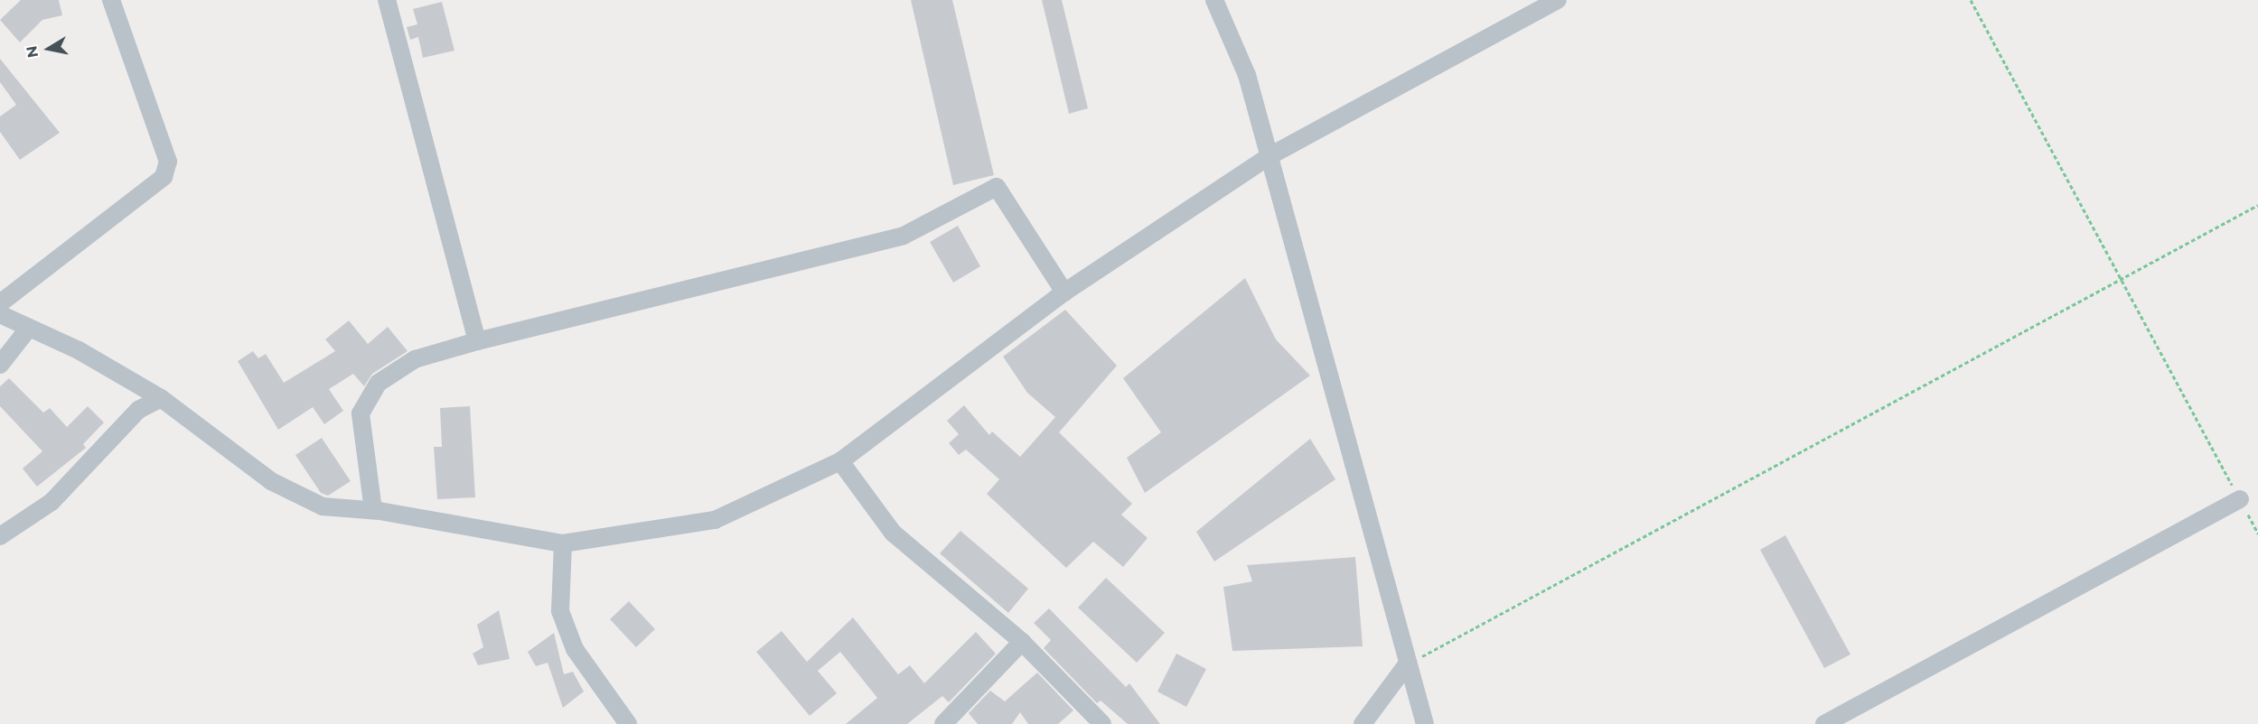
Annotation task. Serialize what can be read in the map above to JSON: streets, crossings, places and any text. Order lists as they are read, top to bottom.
{
  "north": "left"
}
